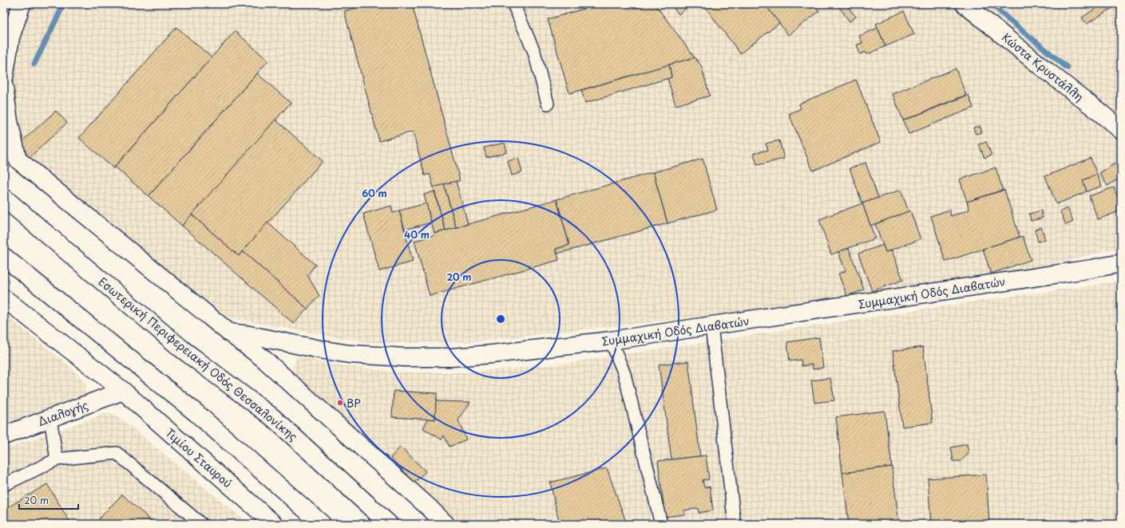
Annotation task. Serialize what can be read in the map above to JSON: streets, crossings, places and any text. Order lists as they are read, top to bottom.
{
  "streets": {
    "main road": [
      "Κώστα Κρυστάλλη",
      "Συμμαχική Οδός Διαβατών",
      "Εσωτερική Περιφερειακή Οδός Θεσσαλονίκης",
      "Διαλογής",
      "Τιμίου Σταυρού"
    ]
  },
  "crossings": [
    ["Διαλογής", "Τιμίου Σταυρού"]
  ],
  "places": ["BP"],
  "scale_bar": "20 m",
  "rings": ["60 m", "40 m", "20 m"]
}
